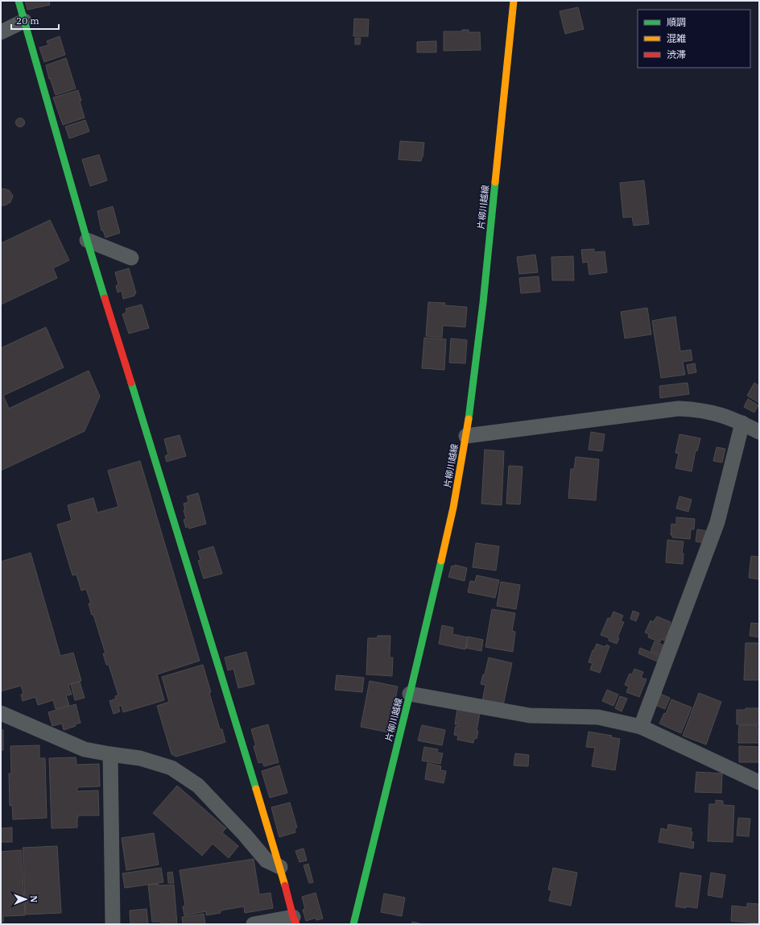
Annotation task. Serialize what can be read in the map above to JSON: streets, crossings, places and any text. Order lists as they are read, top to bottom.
{
  "streets": {
    "street": ["片柳川越線"]
  },
  "legend": ["順調", "混雑", "渋滞"],
  "scale_bar": "20 m",
  "north": "right"
}
